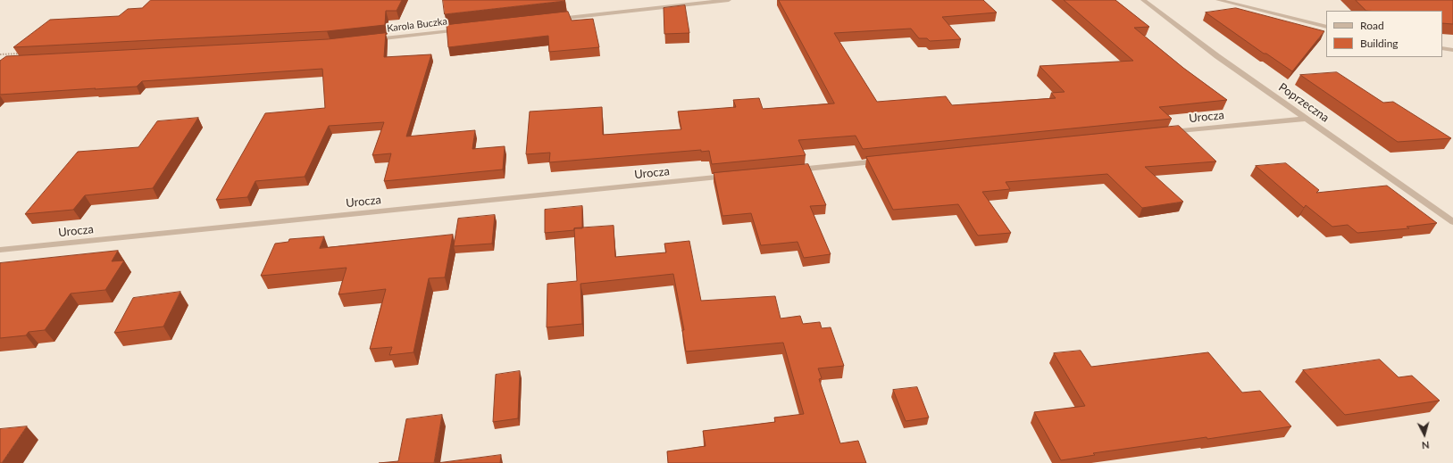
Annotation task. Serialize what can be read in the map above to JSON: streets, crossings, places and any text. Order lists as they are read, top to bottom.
{
  "streets": {
    "street": ["Karola Buczka", "Poprzeczna", "Urocza"]
  },
  "crossings": [
    ["Poprzeczna", "Urocza"]
  ],
  "legend": ["Road", "Building"],
  "north": "bottom"
}
